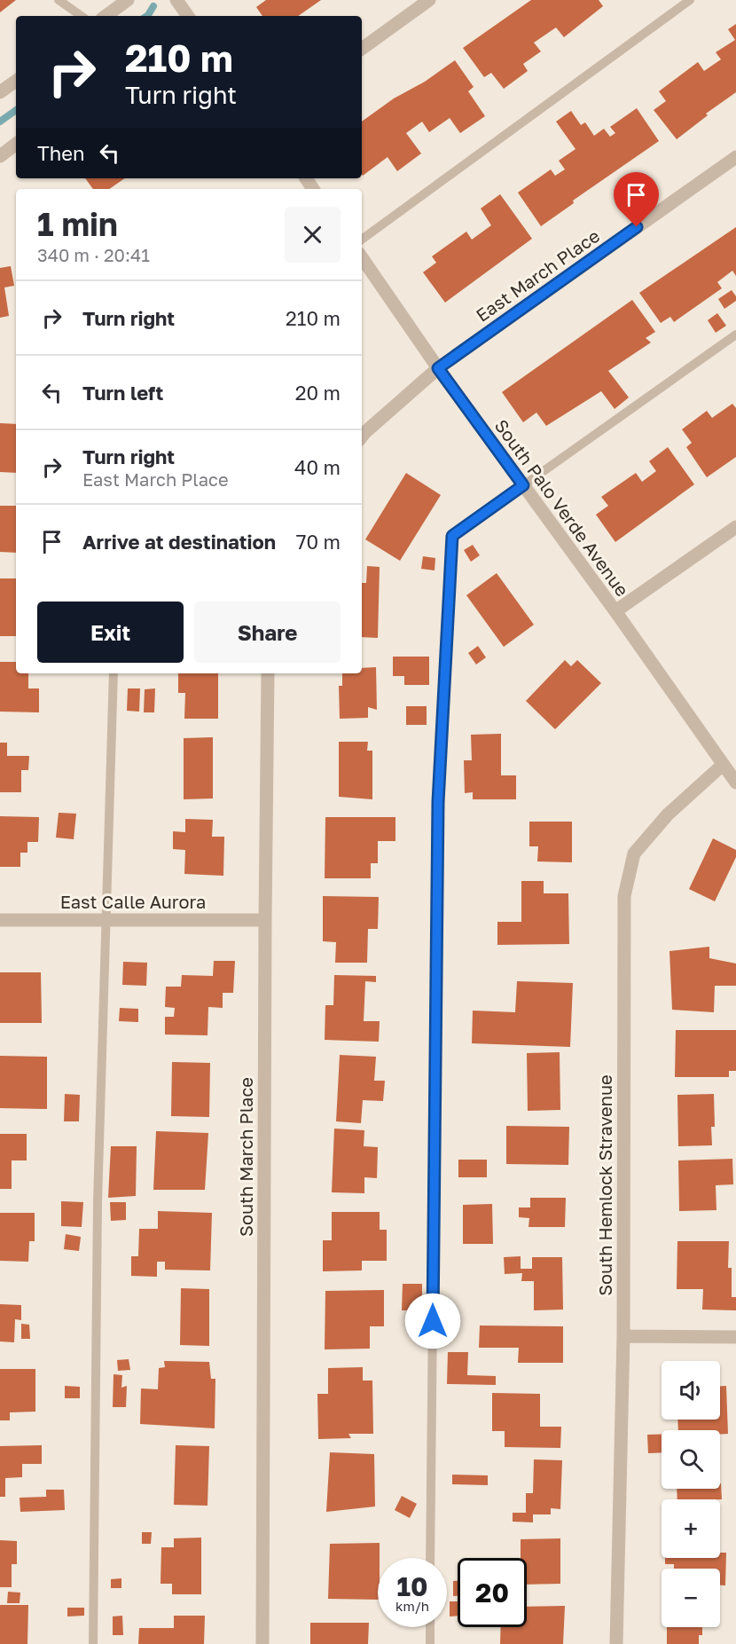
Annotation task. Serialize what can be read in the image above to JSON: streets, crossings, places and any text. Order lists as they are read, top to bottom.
{
  "streets": {
    "street": [
      "East March Place",
      "South Palo Verde Avenue",
      "East Calle Aurora",
      "South March Place",
      "South Hemlock Stravenue"
    ]
  },
  "crossings": [
    ["East March Place", "South Palo Verde Avenue"],
    ["South Palo Verde Avenue", "South Hemlock Stravenue"],
    ["East Calle Aurora", "South March Place"]
  ],
  "page": {
    "turn": ["210 m", "Turn right"],
    "then": "Then",
    "heading": ["1 min", "340 m · 20:41"],
    "list": [
      {
        "name": "Turn right",
        "value": "210 m"
      },
      {
        "name": "Turn left",
        "value": "20 m"
      },
      {
        "name": "Turn right",
        "note": "East March Place",
        "value": "40 m"
      },
      {
        "name": "Arrive at destination",
        "value": "70 m"
      }
    ],
    "buttons": ["Exit", "Share"],
    "map_buttons": ["+", "−"],
    "speed": "10 km/h",
    "limit": "20"
  }
}
